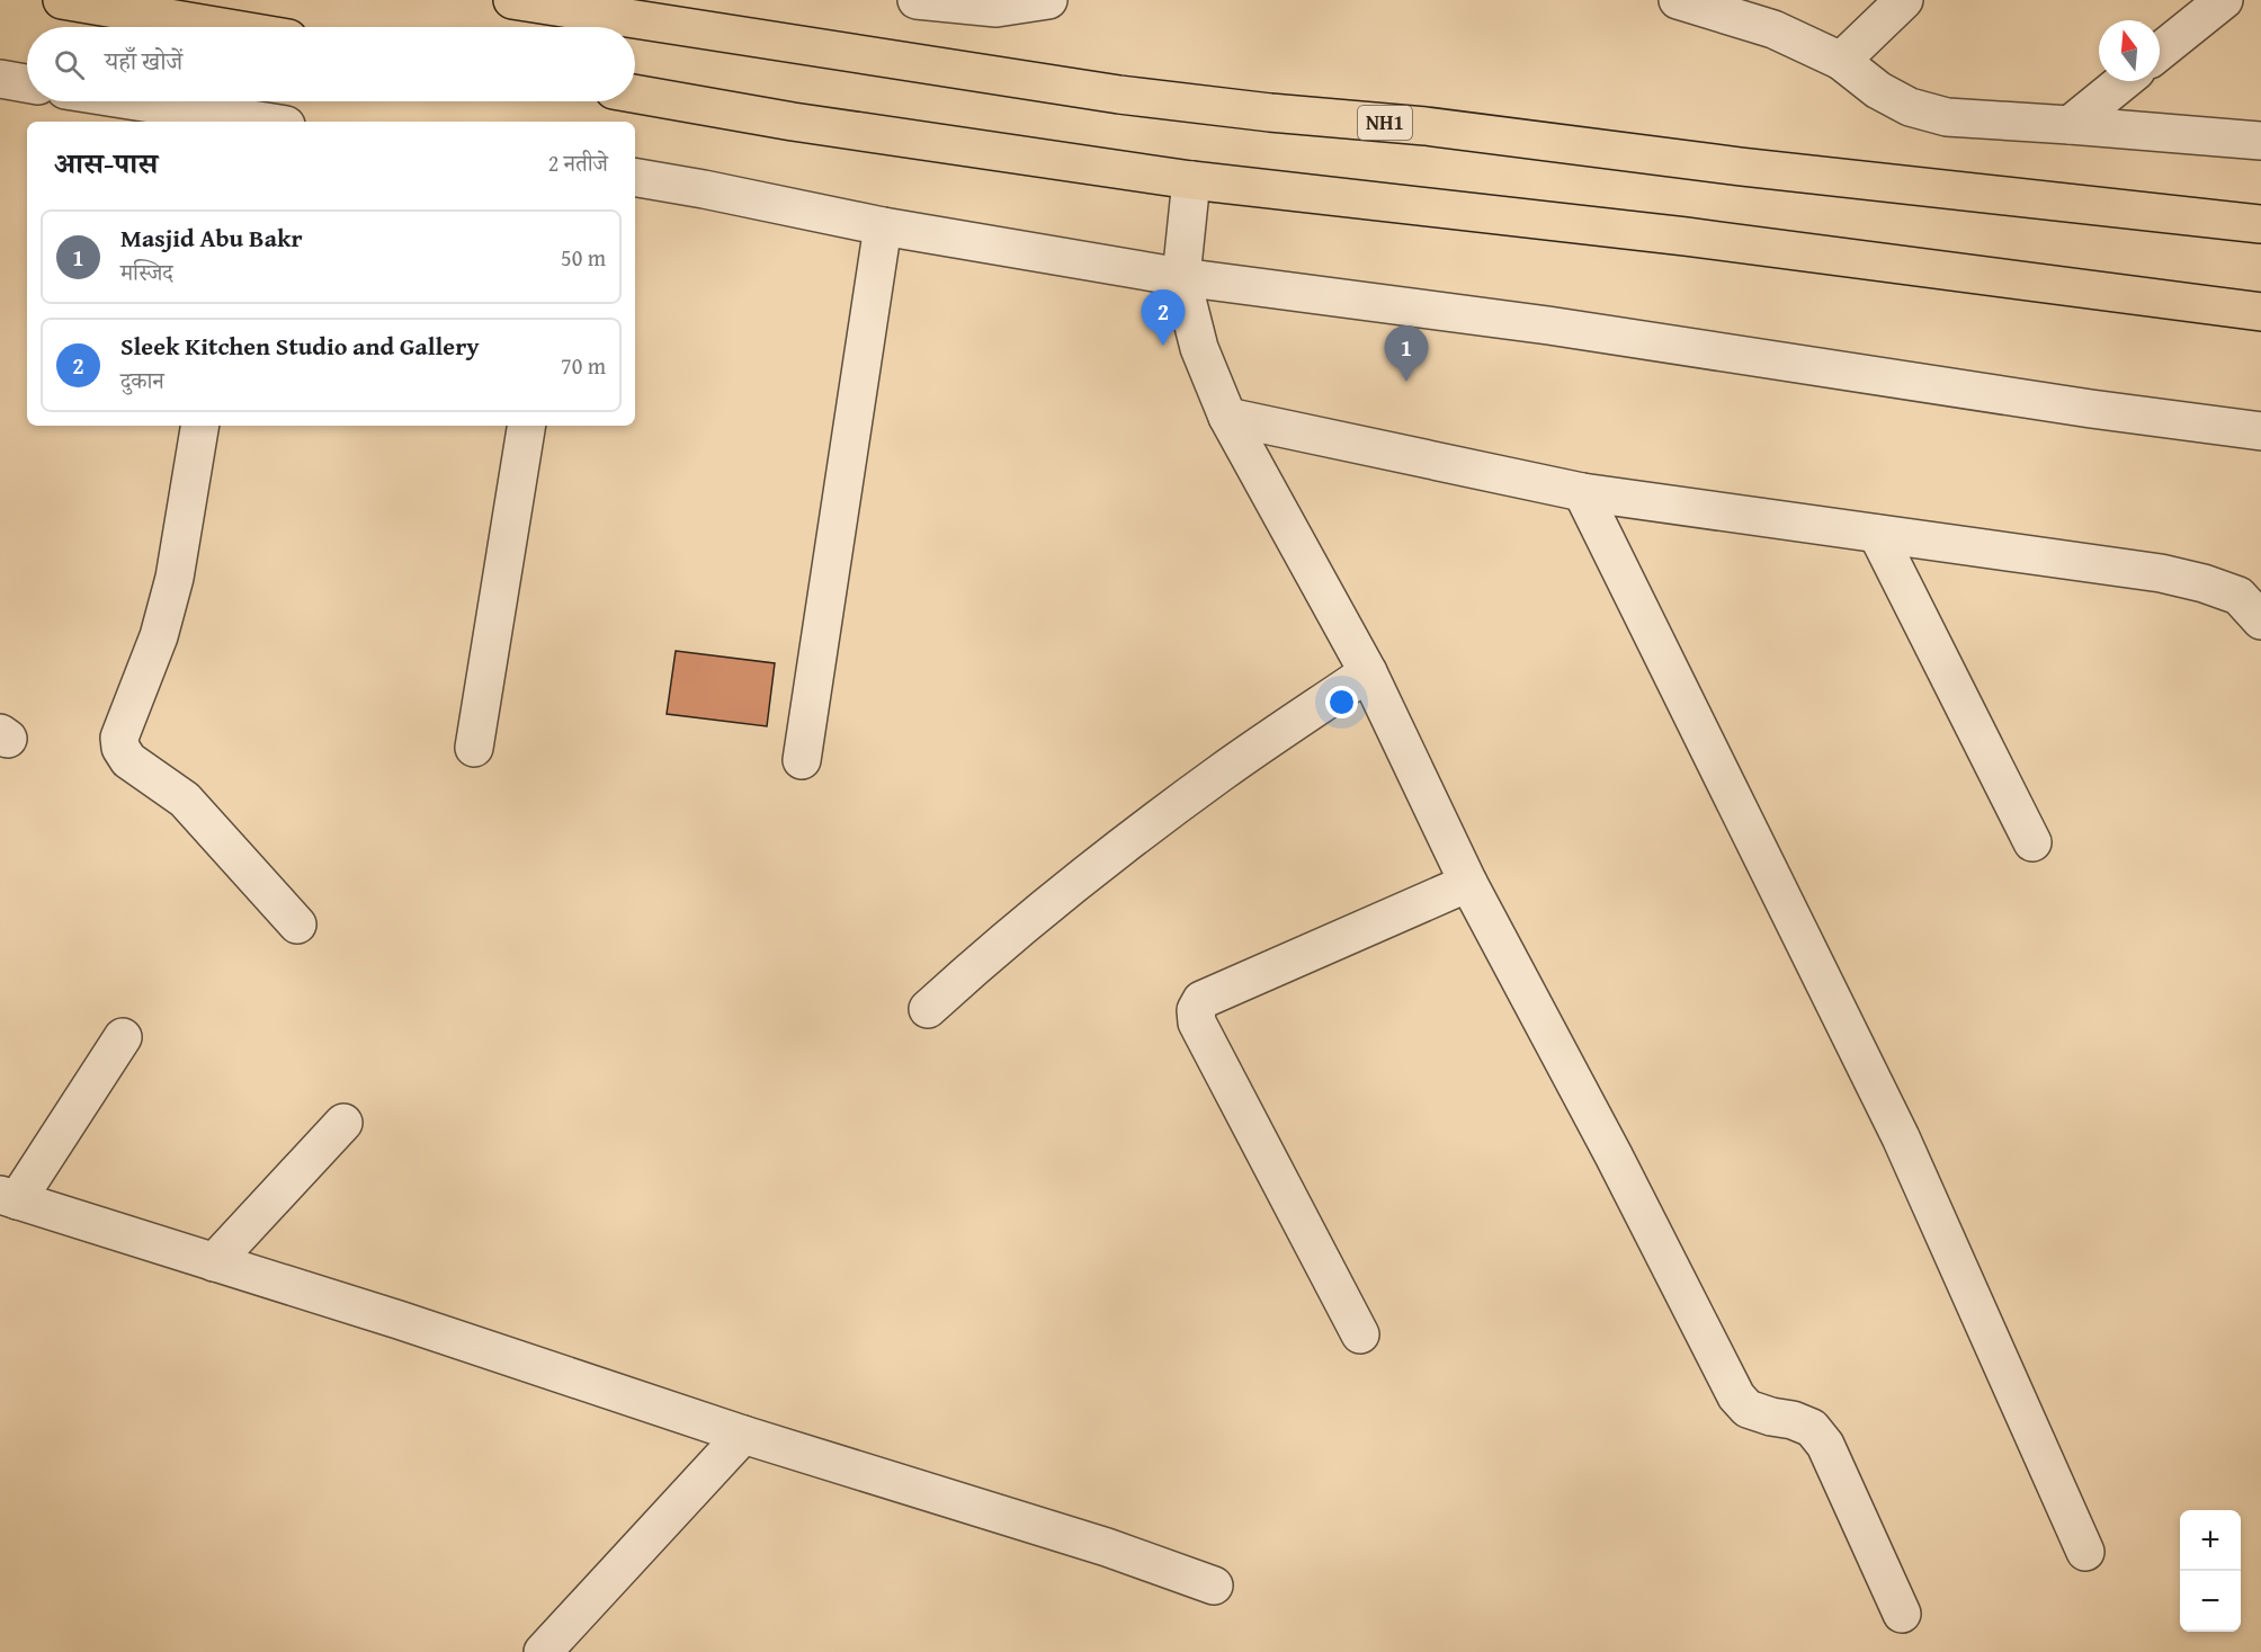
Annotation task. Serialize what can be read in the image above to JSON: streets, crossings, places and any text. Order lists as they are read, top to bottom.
{
  "streets": {
    "highway": ["NH1"]
  },
  "north": "top",
  "page": {
    "search": "यहाँ खोजें",
    "heading": ["आस-पास", "2 नतीजे"],
    "list": [
      {
        "mark": "1",
        "name": "Masjid Abu Bakr",
        "note": "मस्जिद",
        "value": "50 m"
      },
      {
        "mark": "2",
        "name": "Sleek Kitchen Studio and Gallery",
        "note": "दुकान",
        "value": "70 m"
      }
    ],
    "pins": ["2", "1"],
    "map_buttons": ["+", "−"]
  }
}
